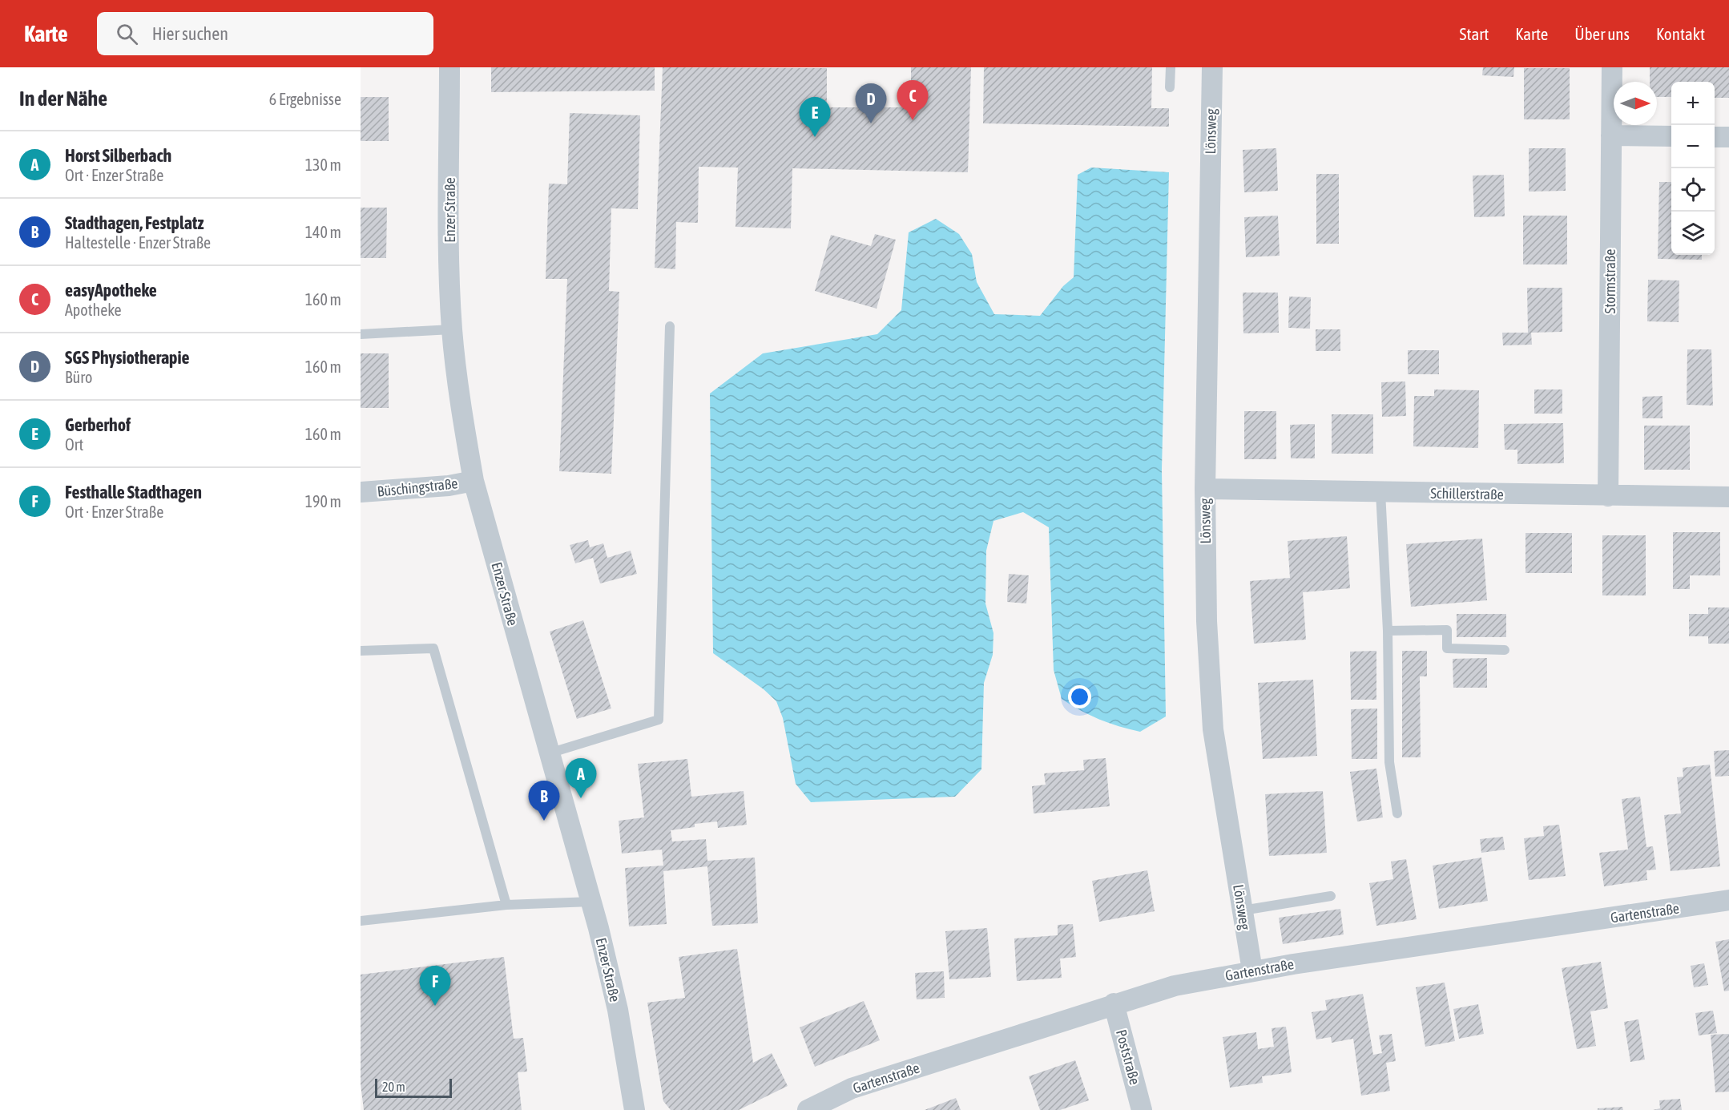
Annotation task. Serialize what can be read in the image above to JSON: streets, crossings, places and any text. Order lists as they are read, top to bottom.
{
  "streets": {
    "street": [
      "Lönsweg",
      "Enzer Straße",
      "Stormstraße",
      "Büschingstraße",
      "Schillerstraße",
      "Gartenstraße",
      "Poststraße"
    ]
  },
  "crossings": [
    ["Lönsweg", "Schillerstraße"],
    ["Lönsweg", "Gartenstraße"],
    ["Enzer Straße", "Büschingstraße"],
    ["Stormstraße", "Schillerstraße"],
    ["Gartenstraße", "Poststraße"]
  ],
  "scale_bar": "20 m",
  "north": "right",
  "page": {
    "header": "Karte",
    "search": "Hier suchen",
    "nav": [
      "Start",
      "Karte",
      "Über uns",
      "Kontakt"
    ],
    "heading": ["In der Nähe", "6 Ergebnisse"],
    "pins": [
      "C",
      "D",
      "E",
      "A",
      "B",
      "F"
    ],
    "map_buttons": ["+", "−"],
    "list": [
      {
        "mark": "A",
        "name": "Horst Silberbach",
        "note": "Ort · Enzer Straße",
        "value": "130 m"
      },
      {
        "mark": "B",
        "name": "Stadthagen, Festplatz",
        "note": "Haltestelle · Enzer Straße",
        "value": "140 m"
      },
      {
        "mark": "C",
        "name": "easyApotheke",
        "note": "Apotheke",
        "value": "160 m"
      },
      {
        "mark": "D",
        "name": "SGS Physiotherapie",
        "note": "Büro",
        "value": "160 m"
      },
      {
        "mark": "E",
        "name": "Gerberhof",
        "note": "Ort",
        "value": "160 m"
      },
      {
        "mark": "F",
        "name": "Festhalle Stadthagen",
        "note": "Ort · Enzer Straße",
        "value": "190 m"
      }
    ],
    "scale": "20 m"
  }
}
